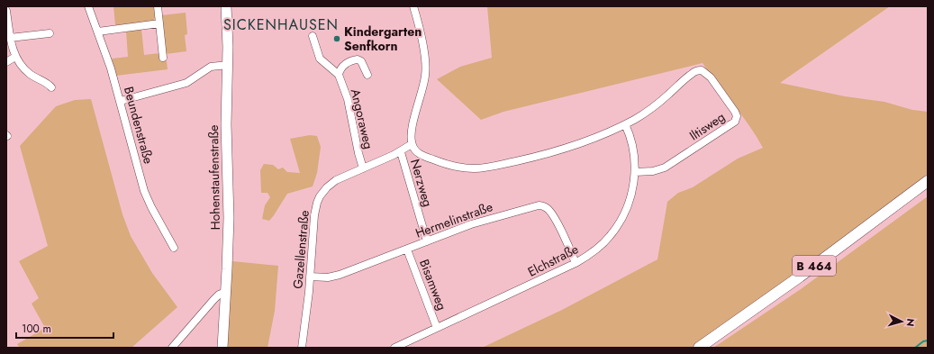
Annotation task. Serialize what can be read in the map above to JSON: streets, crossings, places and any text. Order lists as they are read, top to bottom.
{
  "streets": {
    "main road": ["B 464"],
    "street": [
      "Angoraweg",
      "Beundenstraße",
      "Iltisweg",
      "Hohenstaufenstraße",
      "Nerzweg",
      "Hermelinstraße",
      "Gazellenstraße",
      "Elchstraße",
      "Bisamweg"
    ]
  },
  "crossings": [
    ["Angoraweg", "Gazellenstraße"],
    ["Iltisweg", "Elchstraße"],
    ["Nerzweg", "Hermelinstraße"],
    ["Nerzweg", "Gazellenstraße"],
    ["Hermelinstraße", "Gazellenstraße"],
    ["Hermelinstraße", "Elchstraße"],
    ["Hermelinstraße", "Bisamweg"],
    ["Elchstraße", "Bisamweg"]
  ],
  "districts": ["SICKENHAUSEN"],
  "places": ["Kindergarten Senfkorn"],
  "scale_bar": "100 m",
  "north": "right"
}
